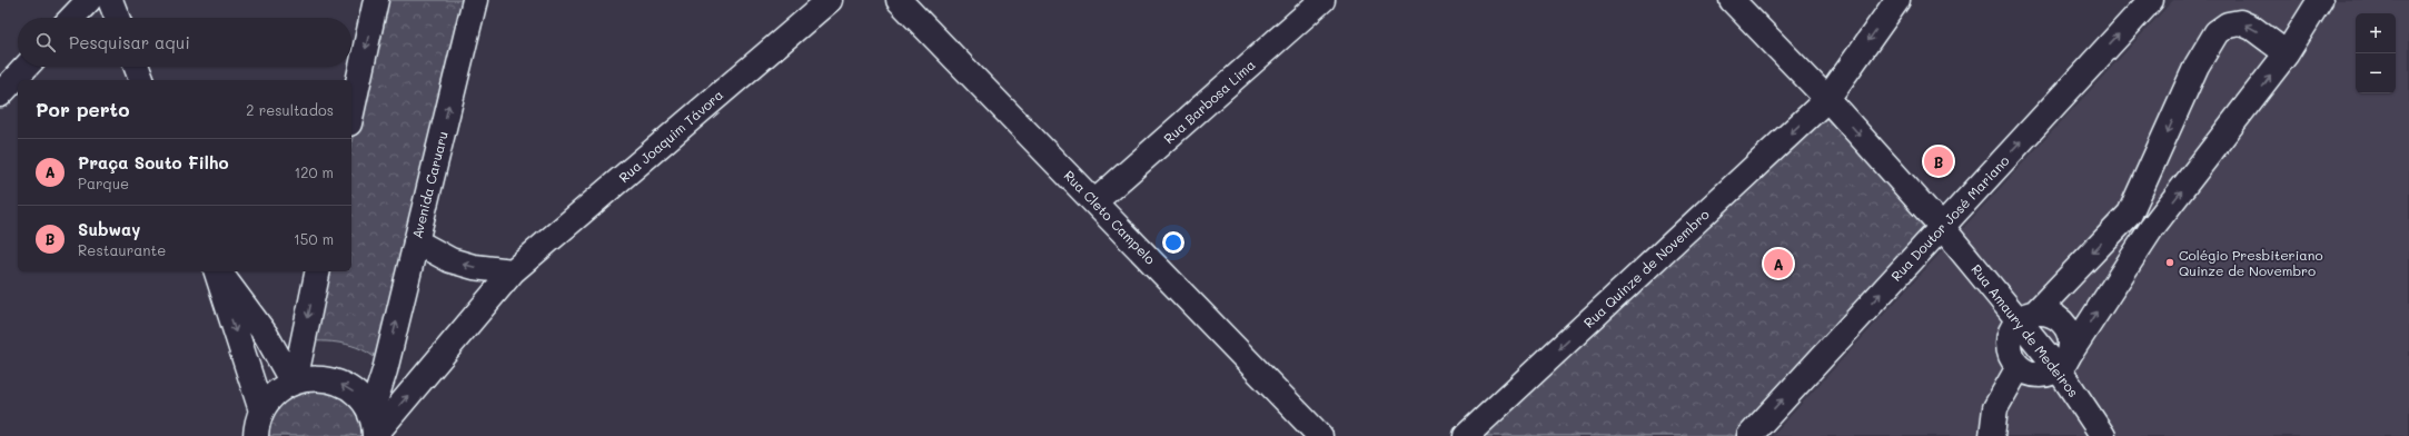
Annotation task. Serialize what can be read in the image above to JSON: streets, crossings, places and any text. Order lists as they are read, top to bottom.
{
  "streets": {
    "street": [
      "Rua Barbosa Lima",
      "Rua Joaquim Távora",
      "Avenida Caruaru",
      "Rua Cleto Campelo",
      "Rua Doutor José Mariano",
      "Rua Quinze de Novembro",
      "Rua Amaury de Medeiros"
    ]
  },
  "crossings": [
    ["Rua Barbosa Lima", "Rua Cleto Campelo"],
    ["Rua Joaquim Távora", "Avenida Caruaru"],
    ["Rua Doutor José Mariano", "Rua Amaury de Medeiros"],
    ["Rua Quinze de Novembro", "Rua Amaury de Medeiros"]
  ],
  "one_way": ["Rua Quinze de Novembro", "Rua Amaury de Medeiros"],
  "places": ["Colégio Presbiteriano Quinze de Novembro"],
  "page": {
    "map_buttons": ["+", "−"],
    "search": "Pesquisar aqui",
    "heading": ["Por perto", "2 resultados"],
    "list": [
      {
        "mark": "A",
        "name": "Praça Souto Filho",
        "note": "Parque",
        "value": "120 m"
      },
      {
        "mark": "B",
        "name": "Subway",
        "note": "Restaurante",
        "value": "150 m"
      }
    ],
    "pins": ["B", "A"]
  }
}
